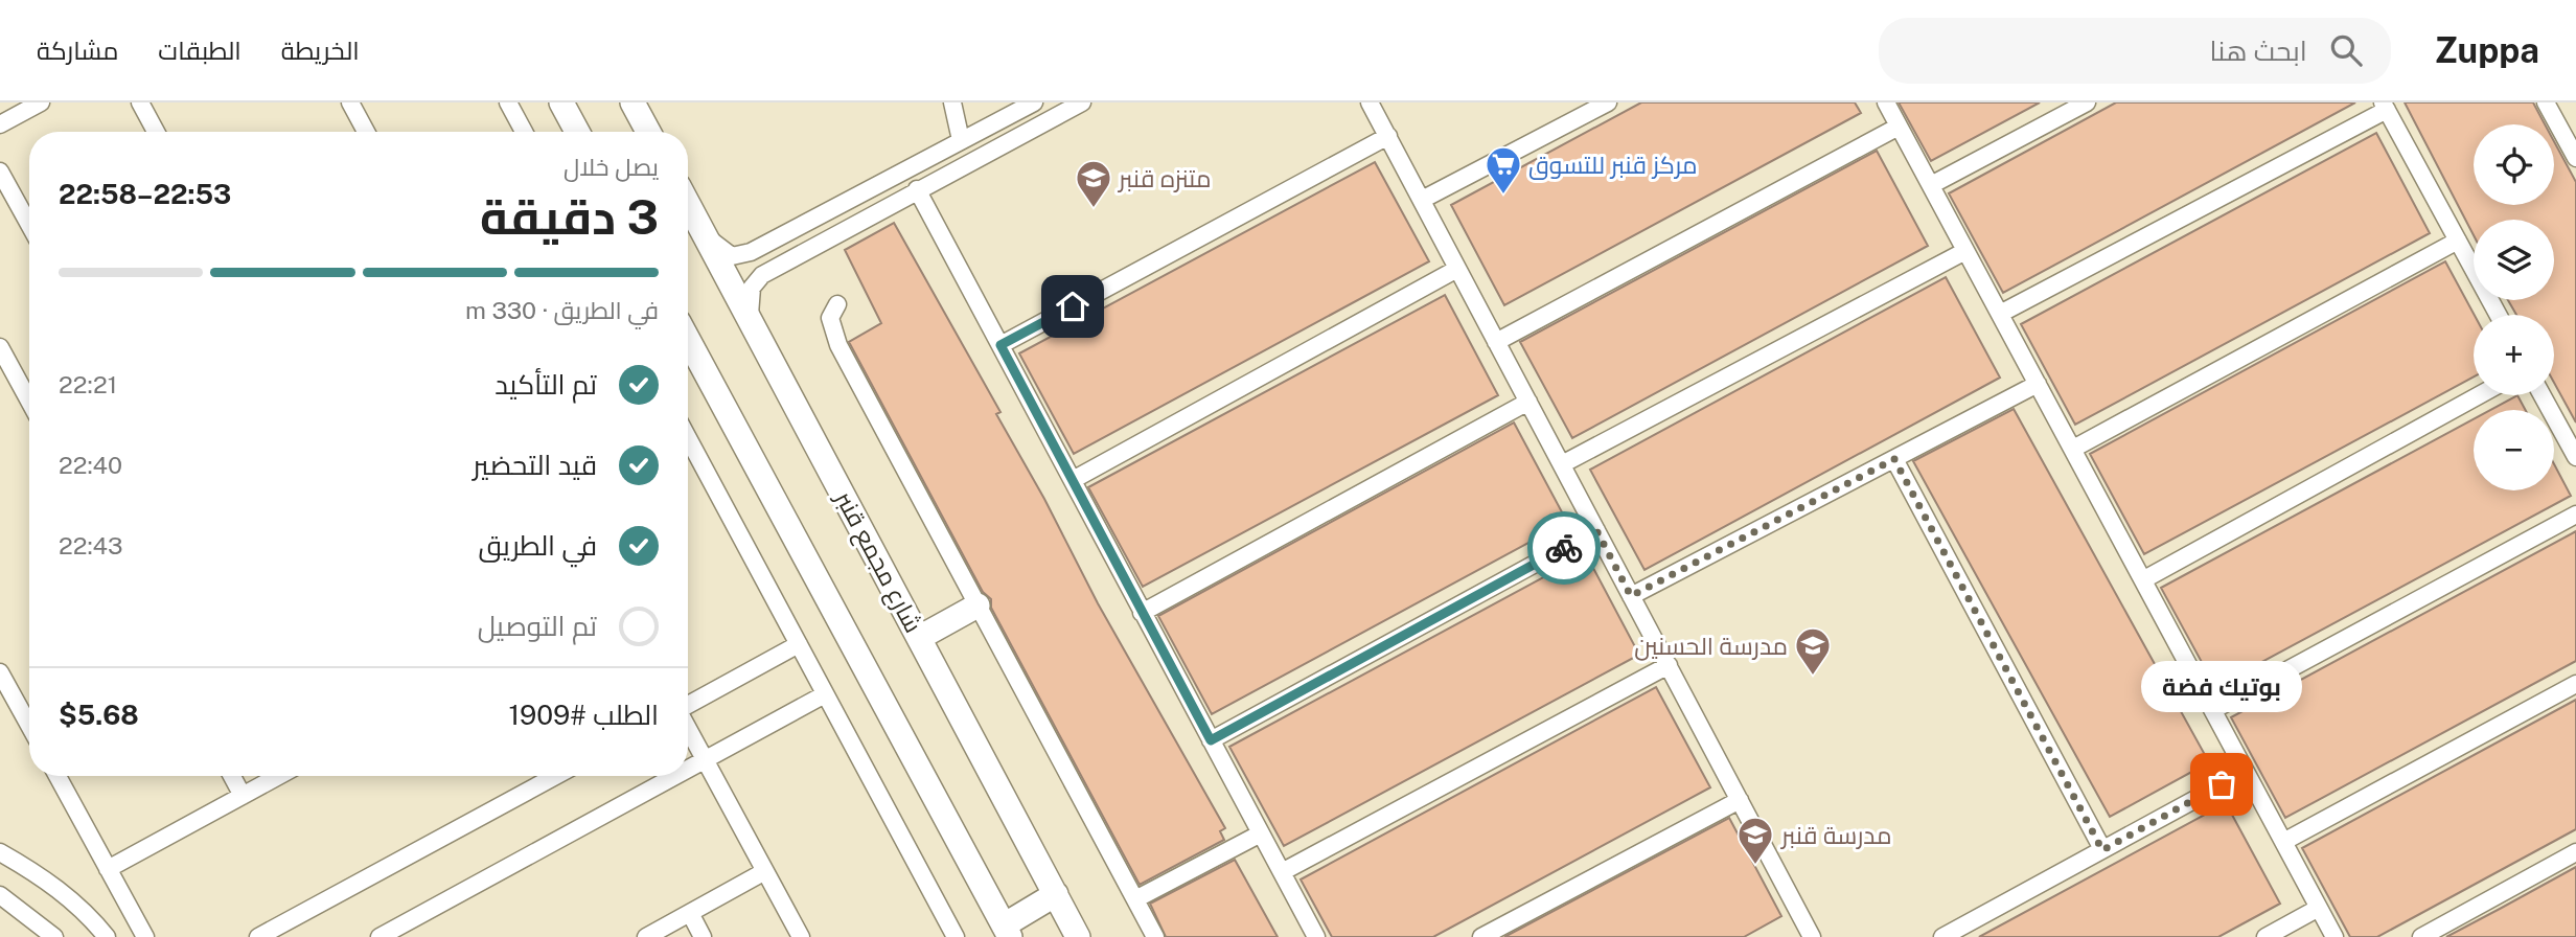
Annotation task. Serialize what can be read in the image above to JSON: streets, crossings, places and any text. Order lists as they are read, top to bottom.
{
  "streets": {
    "main road": ["شارع مجمع قنبر"]
  },
  "places": {
    "supermarket": ["مركز قنبر للتسوق"],
    "school or university": ["متنزه قنبر", "مدرسة الحسنين", "مدرسة قنبر"],
    "other": ["بوتيك فضة"]
  },
  "page": {
    "header": "Zuppa",
    "search": "ابحث هنا",
    "nav": ["الخريطة", "الطبقات", "مشاركة"],
    "map_buttons": ["+", "−"],
    "heading": ["3 دقيقة", "يصل خلال", "22:53–22:58"],
    "panel": ["الطلب #1909", "$5.68"],
    "bar": "في الطريق · 330 m",
    "list": [
      ["تم التأكيد", "22:21"],
      ["قيد التحضير", "22:40"],
      ["في الطريق", "22:43"],
      "تم التوصيل"
    ],
    "bubble": "بوتيك فضة"
  }
}
